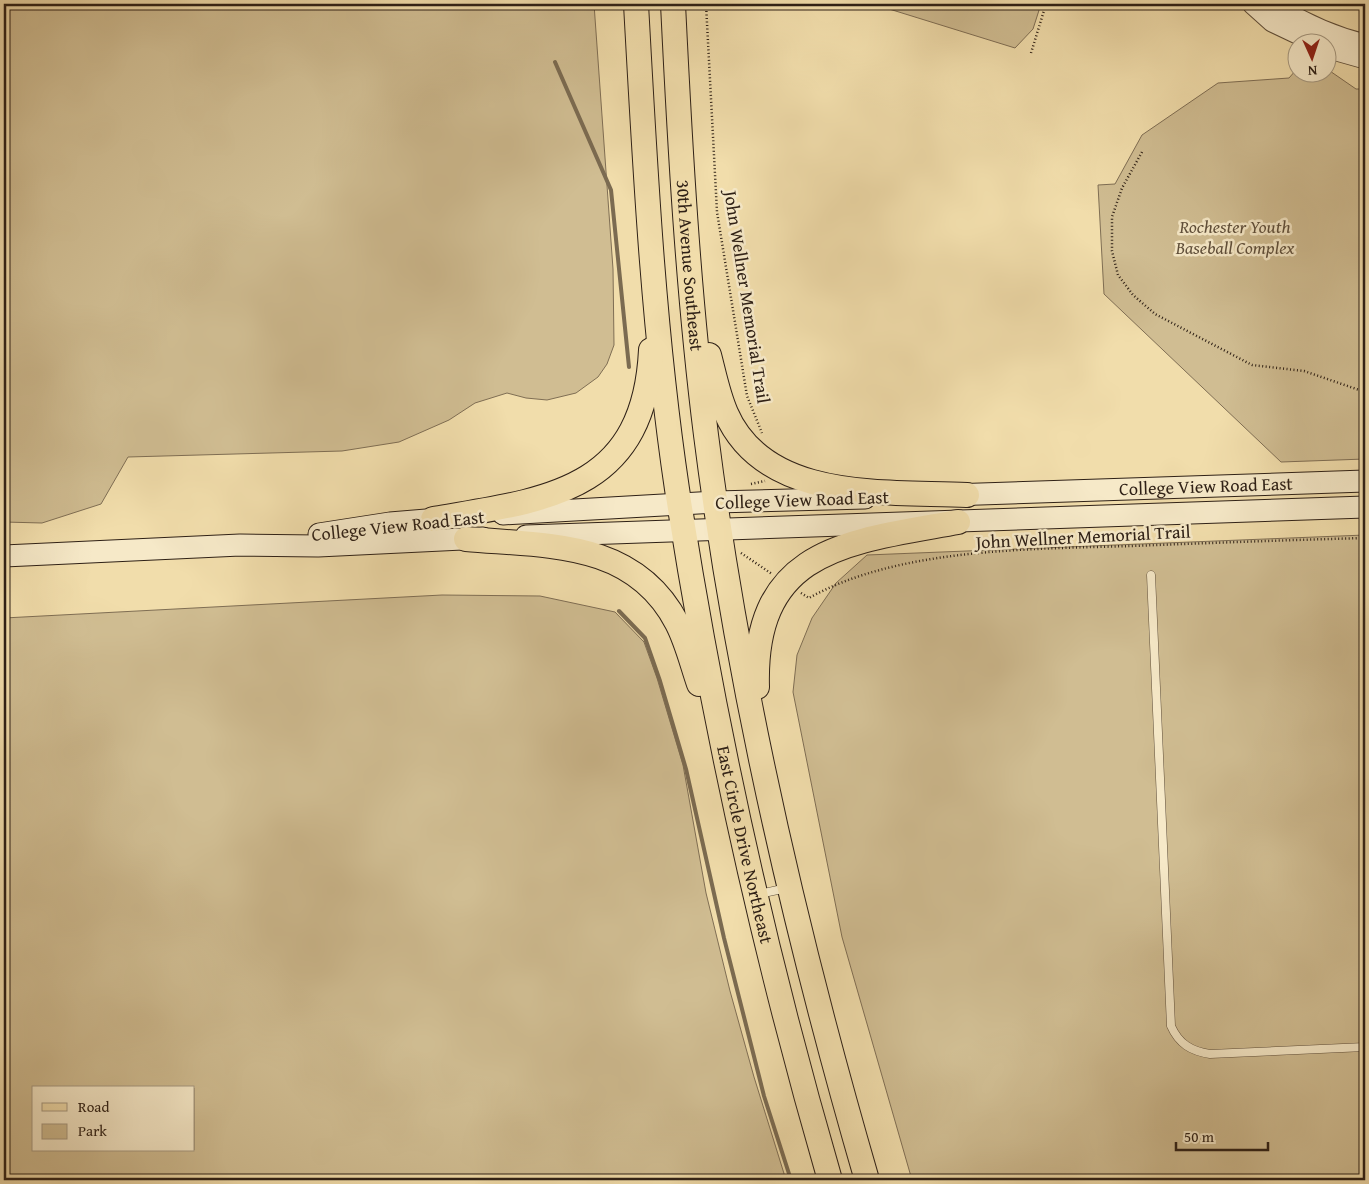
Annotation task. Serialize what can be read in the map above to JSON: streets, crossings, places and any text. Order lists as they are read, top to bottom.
{
  "streets": {
    "main road": ["30th Avenue Southeast", "College View Road East", "East Circle Drive Northeast"],
    "path": ["John Wellner Memorial Trail"]
  },
  "crossings": [
    ["30th Avenue Southeast", "John Wellner Memorial Trail"],
    ["30th Avenue Southeast", "College View Road East"],
    ["30th Avenue Southeast", "East Circle Drive Northeast"],
    ["John Wellner Memorial Trail", "College View Road East"],
    ["John Wellner Memorial Trail", "East Circle Drive Northeast"],
    ["College View Road East", "East Circle Drive Northeast"]
  ],
  "parks": ["Rochester Youth Baseball Complex"],
  "legend": ["Road", "Park"],
  "scale_bar": "50 m",
  "north": "bottom"
}
